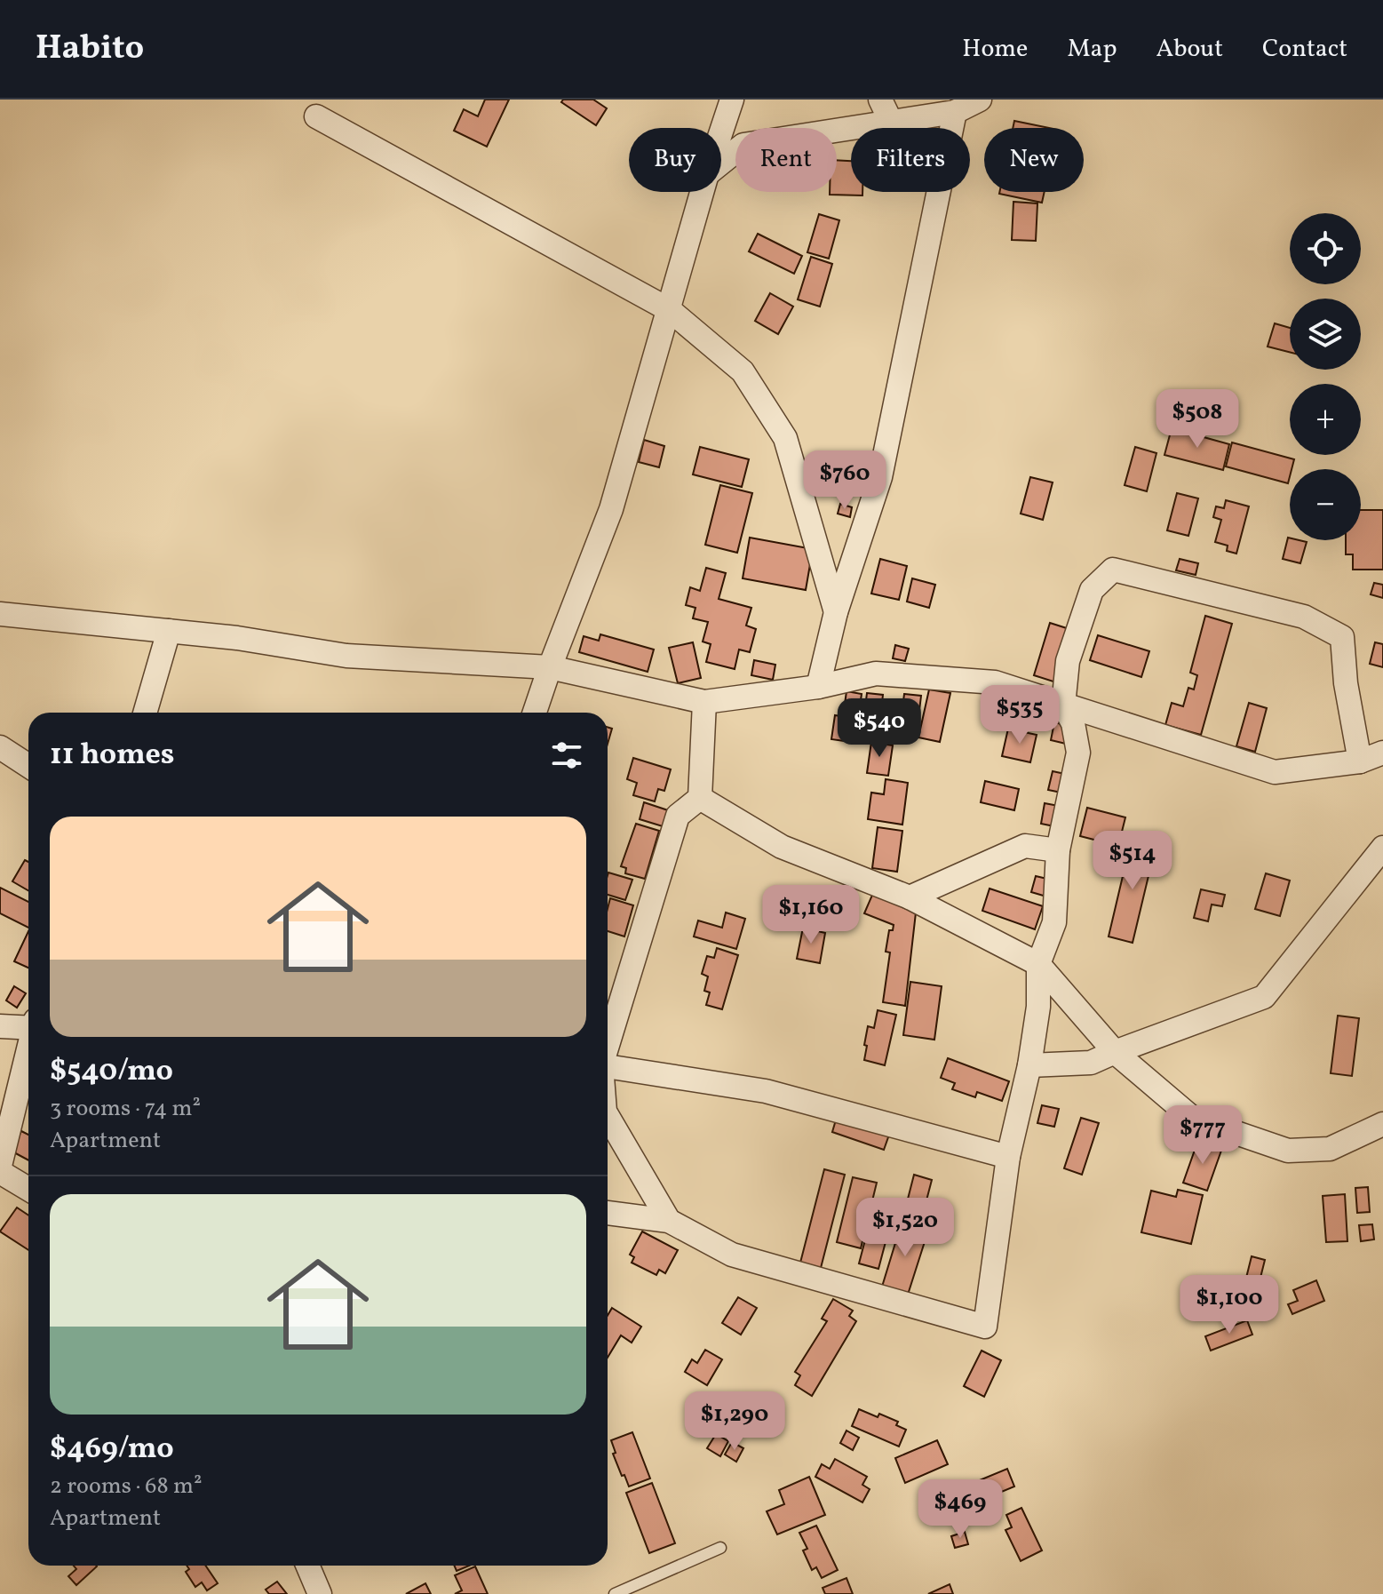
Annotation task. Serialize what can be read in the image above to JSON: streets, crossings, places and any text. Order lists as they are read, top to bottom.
{
  "page": {
    "header": "Habito",
    "nav": [
      "Home",
      "Map",
      "About",
      "Contact"
    ],
    "chip": [
      "Buy",
      "Rent",
      "Filters",
      "New"
    ],
    "map_buttons": ["+", "−"],
    "price": [
      "$508",
      "$760",
      "$535",
      "$540",
      "$514",
      "$1,160",
      "$777",
      "$1,520",
      "$1,100",
      "$1,290",
      "$469"
    ],
    "heading": "11 homes",
    "list": [
      {
        "name": "$540/mo",
        "note": "3 rooms · 74 m² · Apartment"
      },
      {
        "name": "$469/mo",
        "note": "2 rooms · 68 m² · Apartment"
      }
    ]
  }
}
